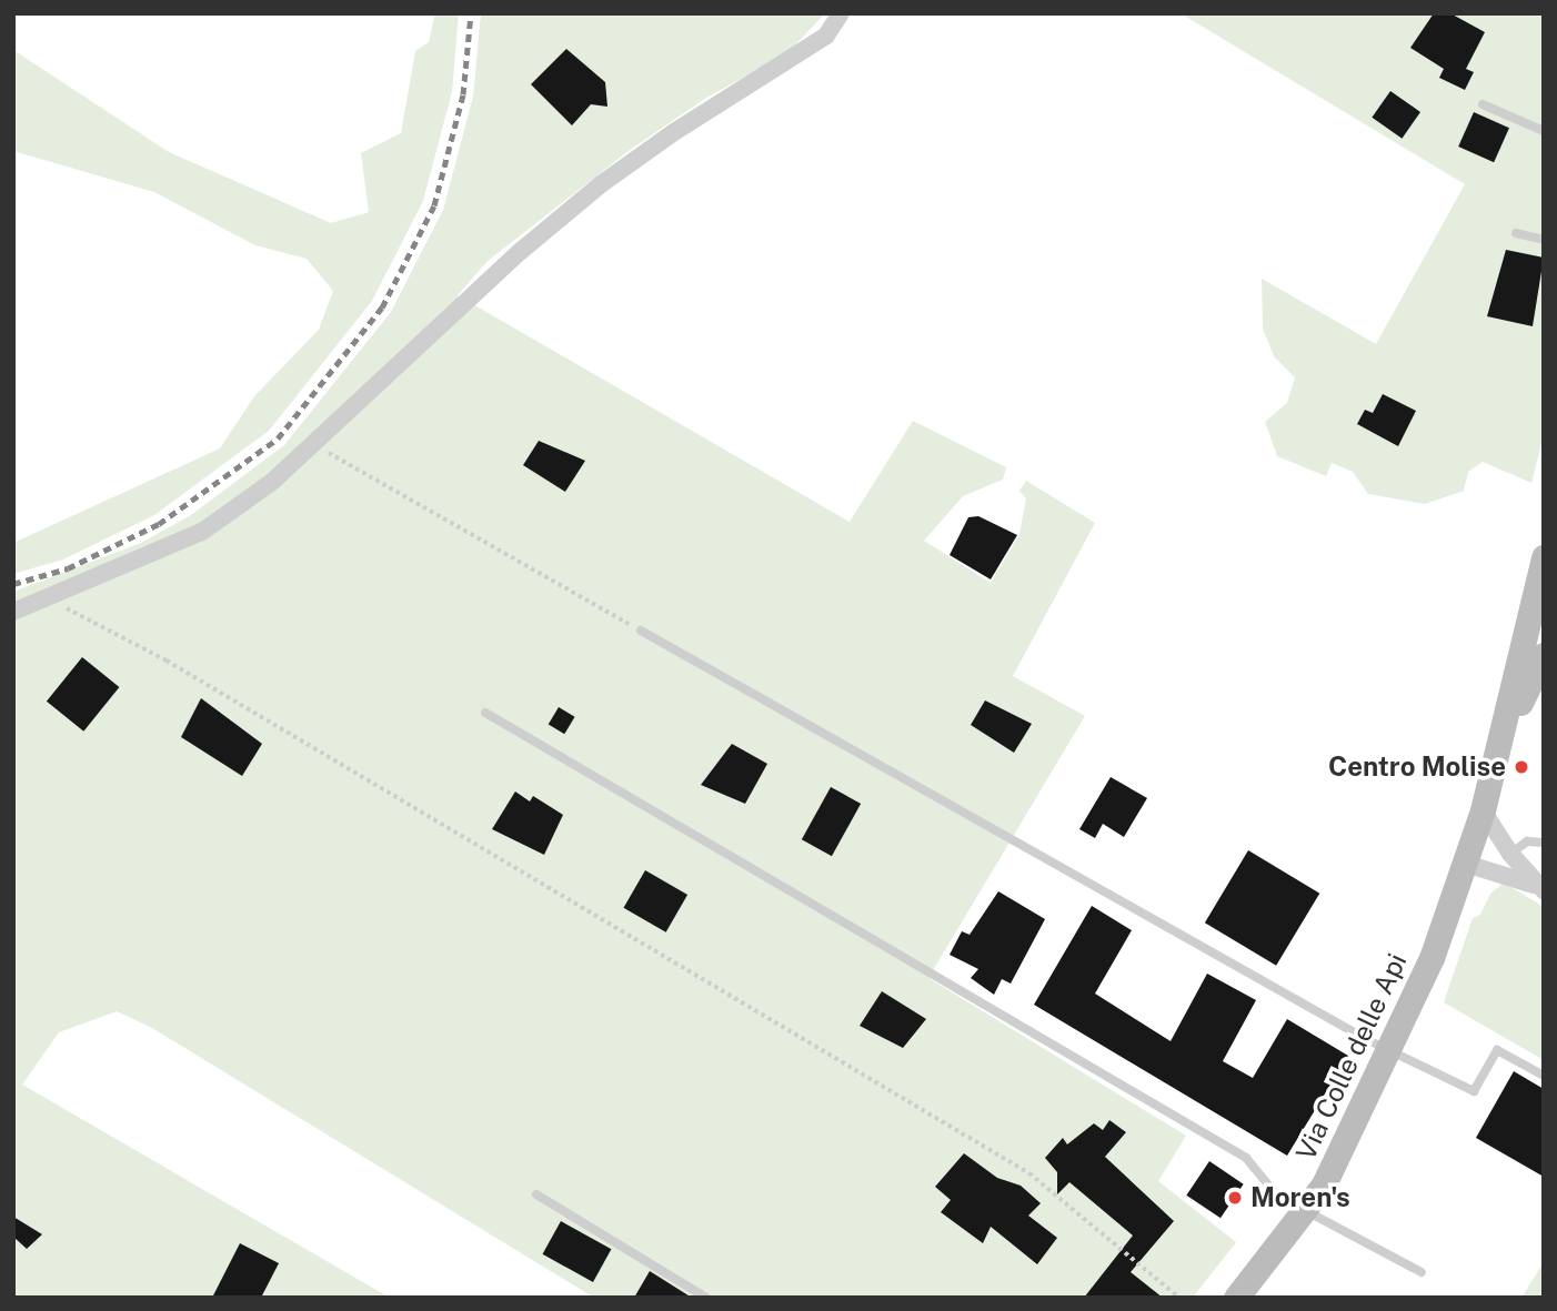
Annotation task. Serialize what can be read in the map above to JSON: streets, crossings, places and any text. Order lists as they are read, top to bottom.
{
  "streets": {
    "main road": ["Via Colle delle Api"]
  },
  "places": ["Centro Molise", "Moren's"]
}
